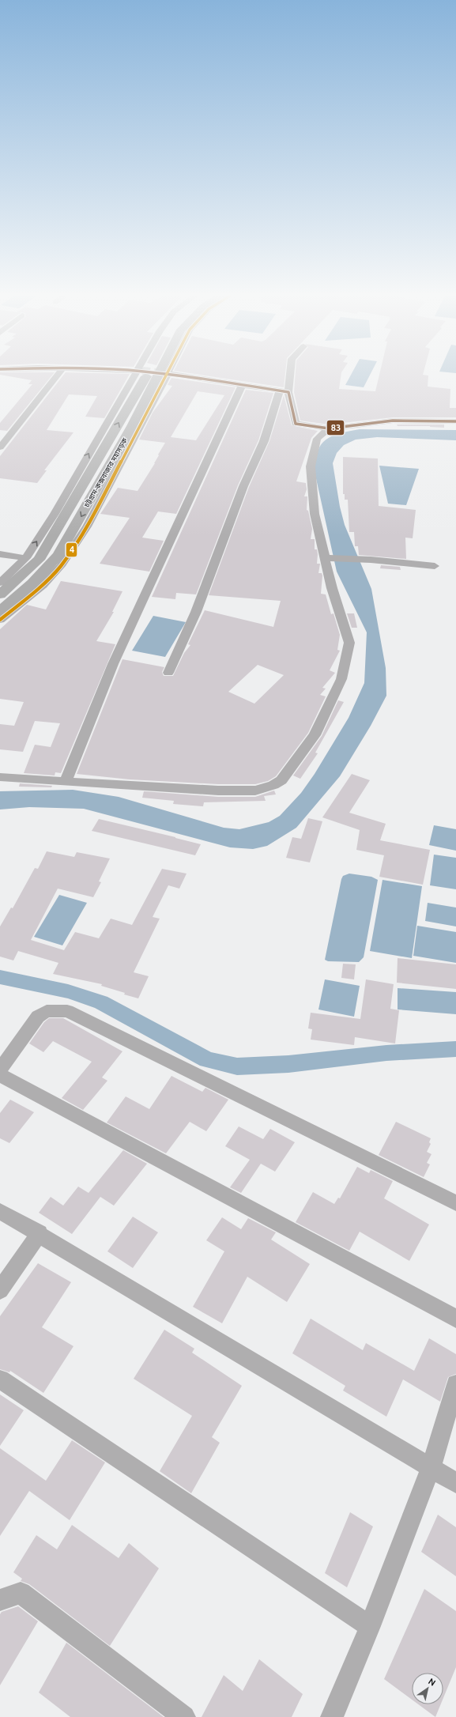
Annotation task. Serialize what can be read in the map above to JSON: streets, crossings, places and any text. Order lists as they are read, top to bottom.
{
  "streets": {
    "highway": ["চট্টগ্রাম-কক্সবাজার মহাসড়ক"]
  },
  "lines": ["transit line 83", "transit line 4"],
  "north": "top right"
}
